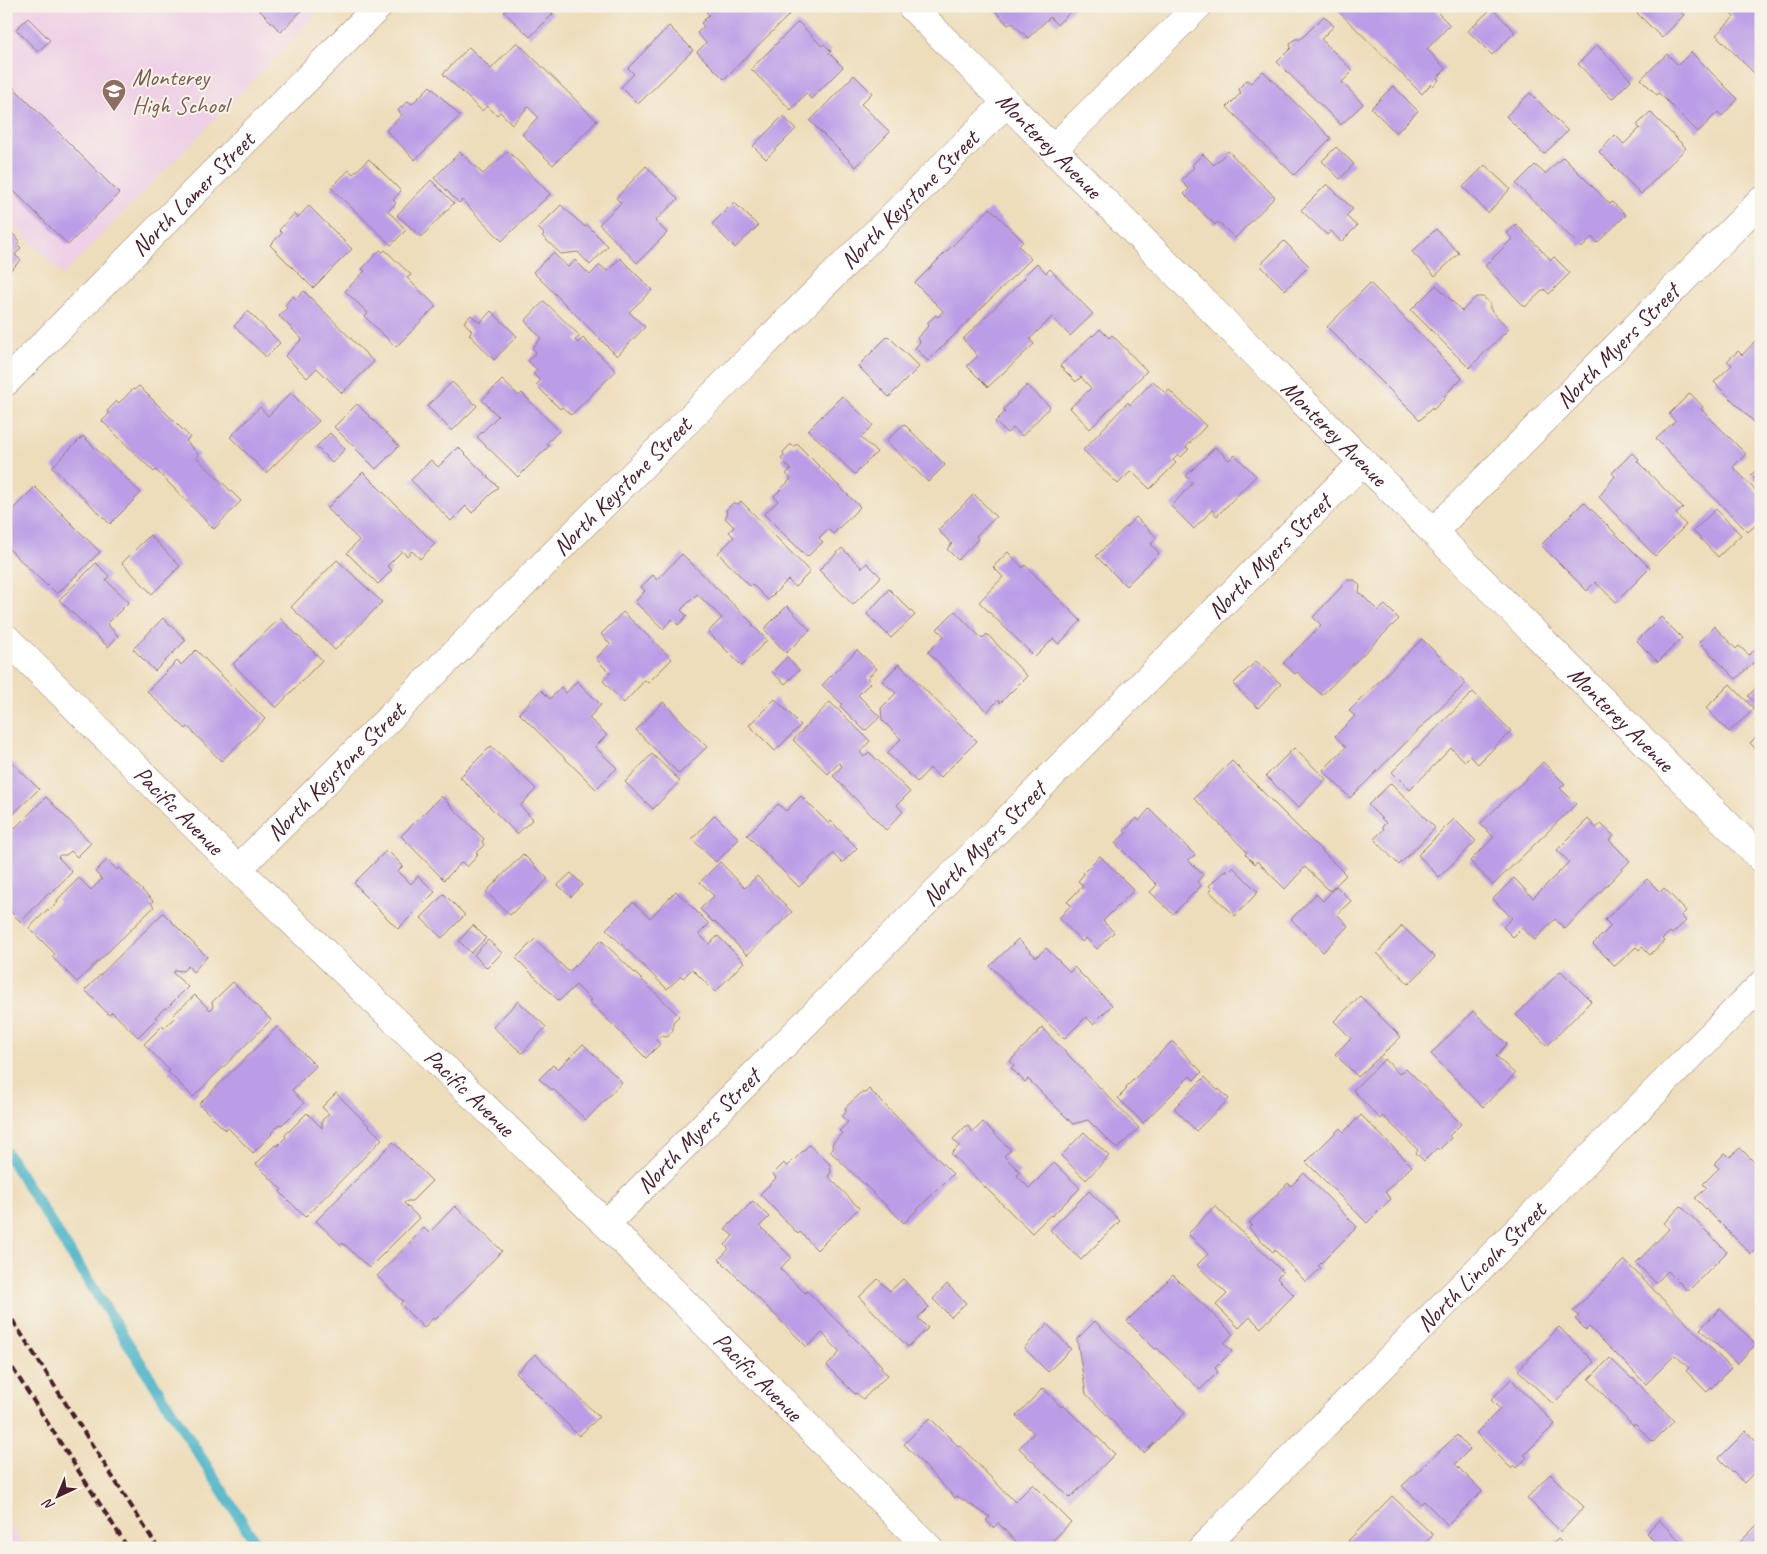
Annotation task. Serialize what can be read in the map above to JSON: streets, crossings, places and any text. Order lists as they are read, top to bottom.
{
  "streets": {
    "street": [
      "Monterey Avenue",
      "North Lamer Street",
      "North Keystone Street",
      "North Myers Street",
      "Pacific Avenue",
      "North Lincoln Street"
    ]
  },
  "crossings": [
    ["Monterey Avenue", "North Keystone Street"],
    ["Monterey Avenue", "North Myers Street"],
    ["North Keystone Street", "Pacific Avenue"],
    ["North Myers Street", "Pacific Avenue"]
  ],
  "places": {
    "school or university": ["Monterey High School"]
  },
  "north": "bottom left"
}
